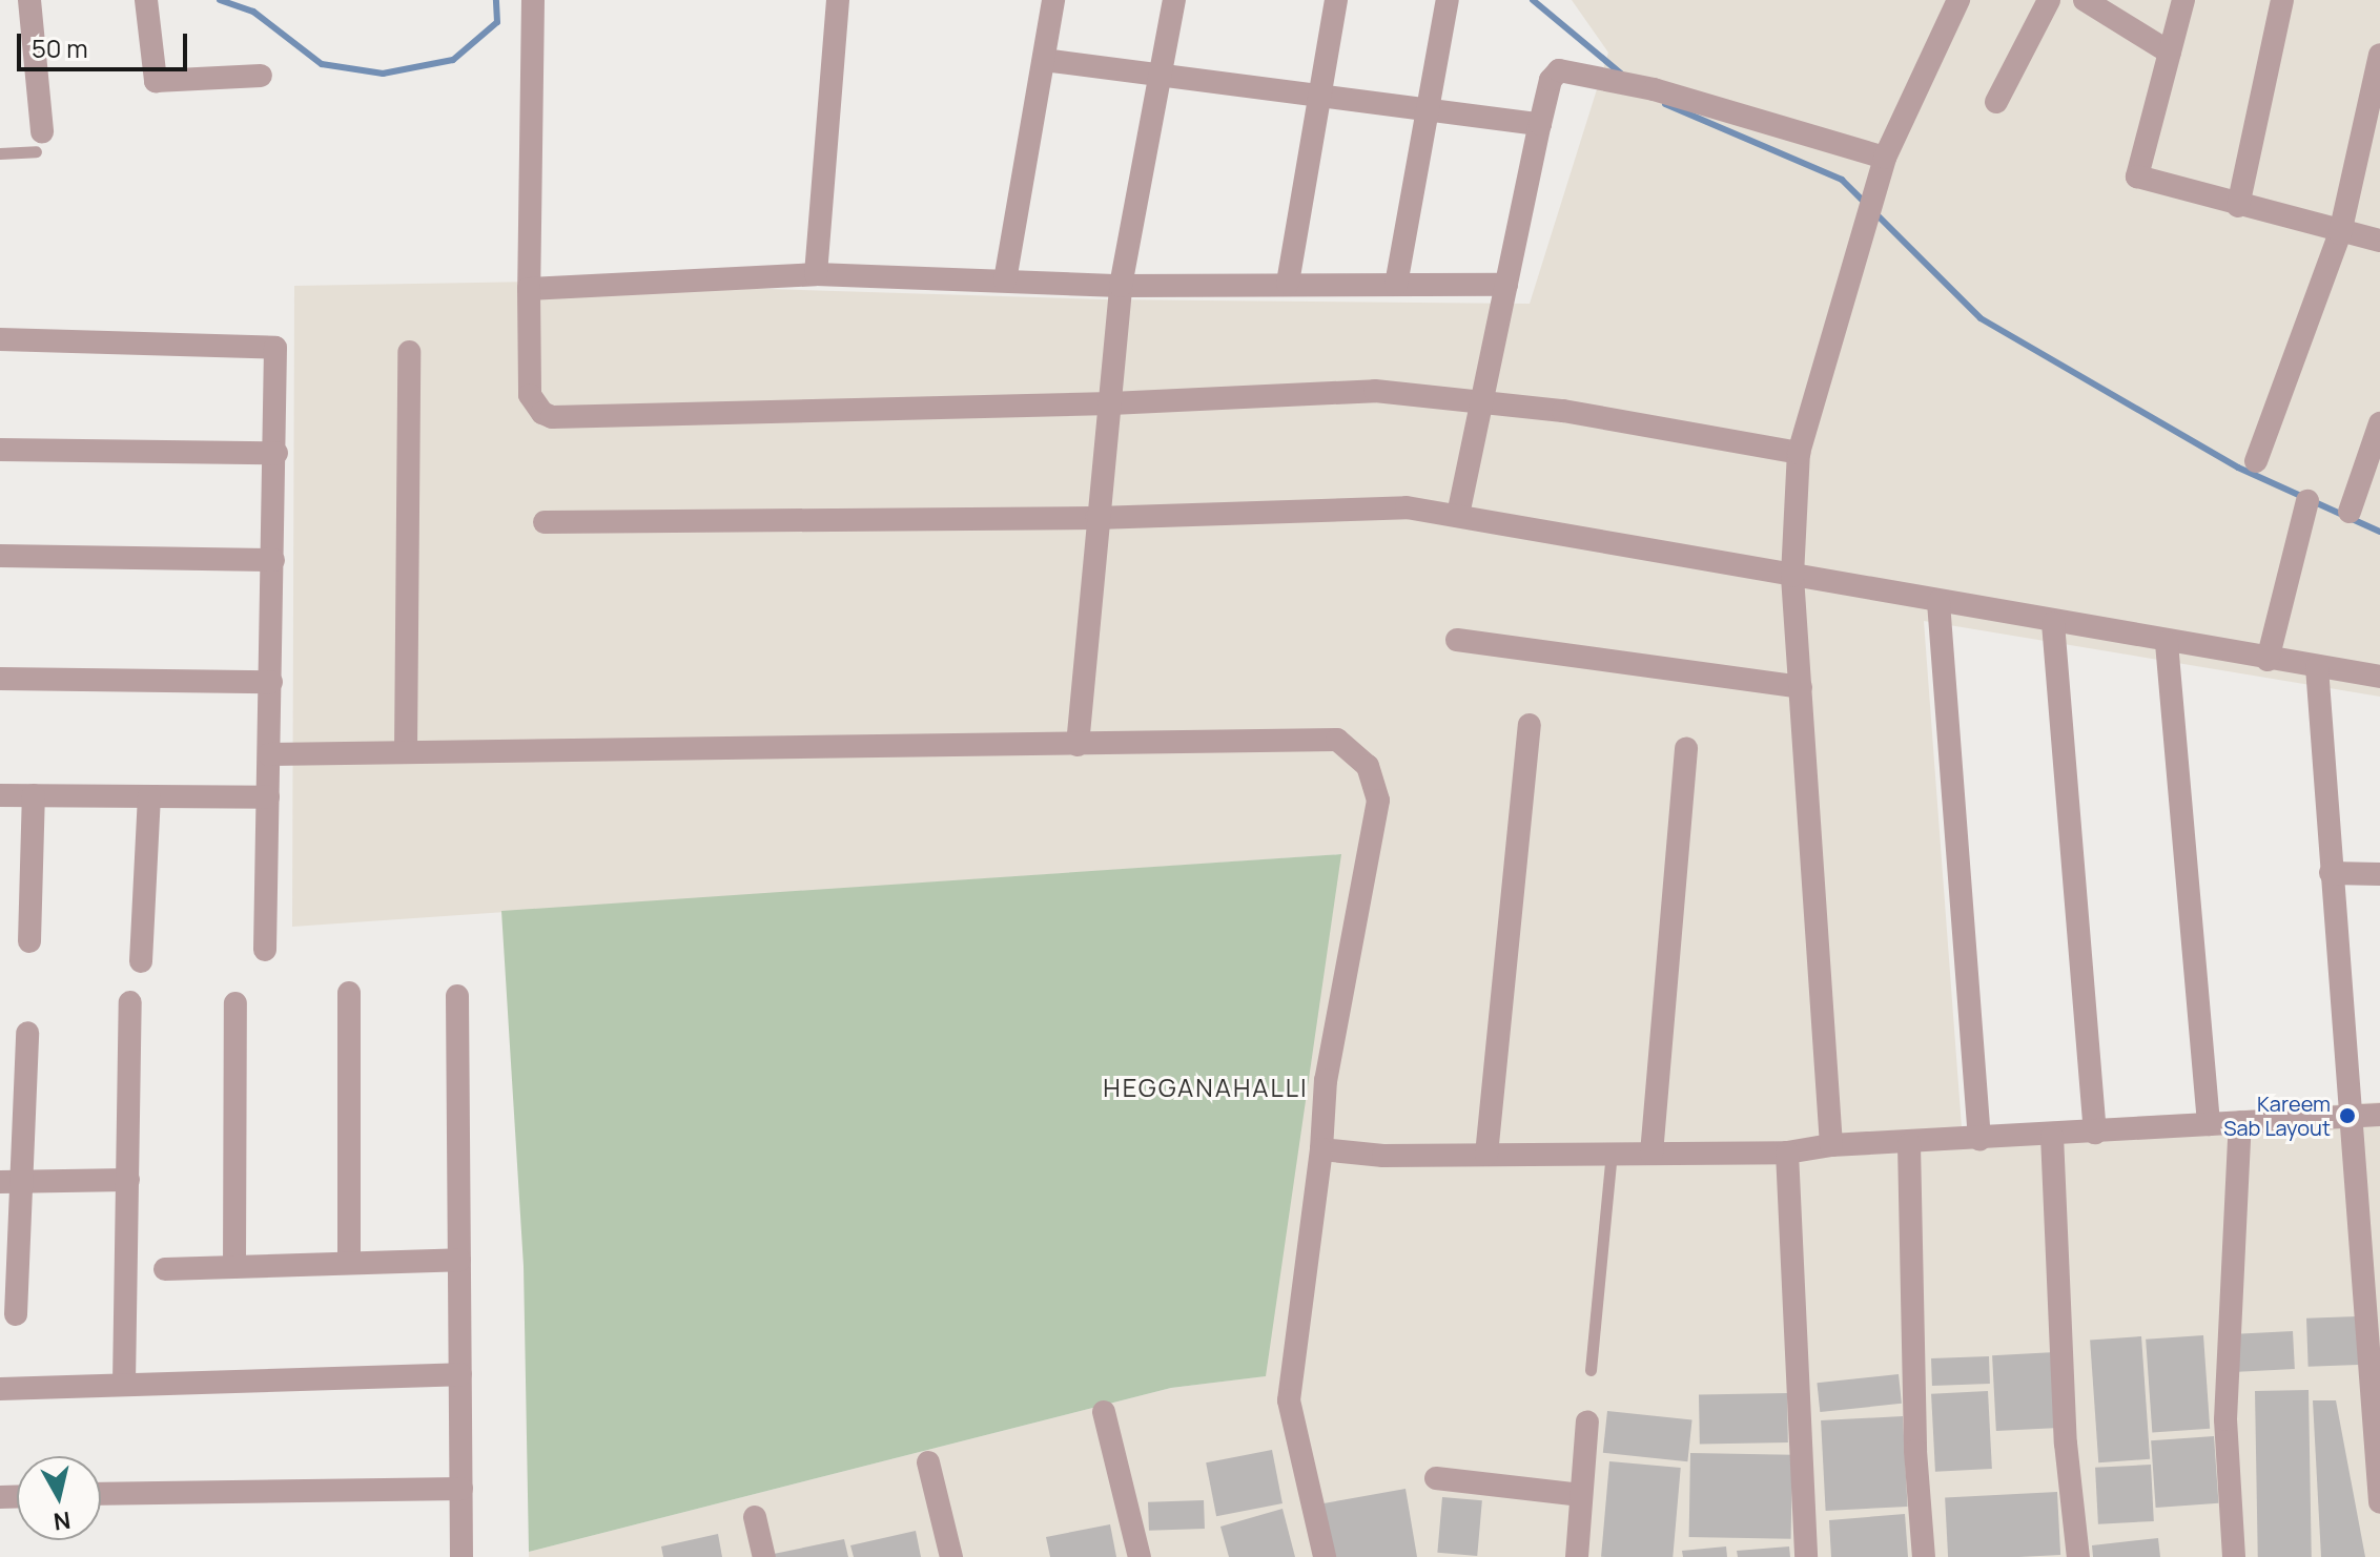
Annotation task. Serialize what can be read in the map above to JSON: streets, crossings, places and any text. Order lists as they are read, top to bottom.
{
  "districts": ["HEGGANAHALLI"],
  "places": ["Kareem Sab Layout"],
  "scale_bar": "50 m",
  "north": "bottom"
}
